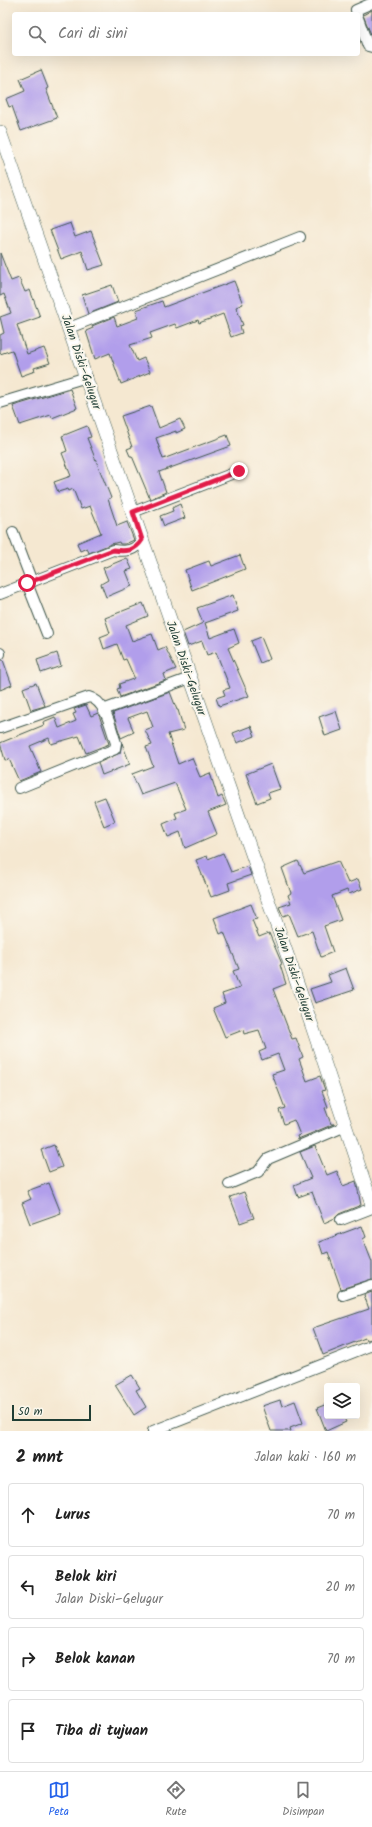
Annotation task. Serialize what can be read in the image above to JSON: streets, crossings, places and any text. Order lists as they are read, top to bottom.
{
  "streets": {
    "main road": ["Jalan Diski–Gelugur"]
  },
  "scale_bar": "50 m",
  "page": {
    "search": "Cari di sini",
    "scale": "50 m",
    "heading": ["2 mnt", "Jalan kaki · 160 m"],
    "list": [
      ["Lurus", "70 m"],
      ["Belok kiri", "Jalan Diski–Gelugur", "20 m"],
      ["Belok kanan", "70 m"],
      "Tiba di tujuan"
    ],
    "nav": ["Peta", "Rute", "Disimpan"]
  }
}
